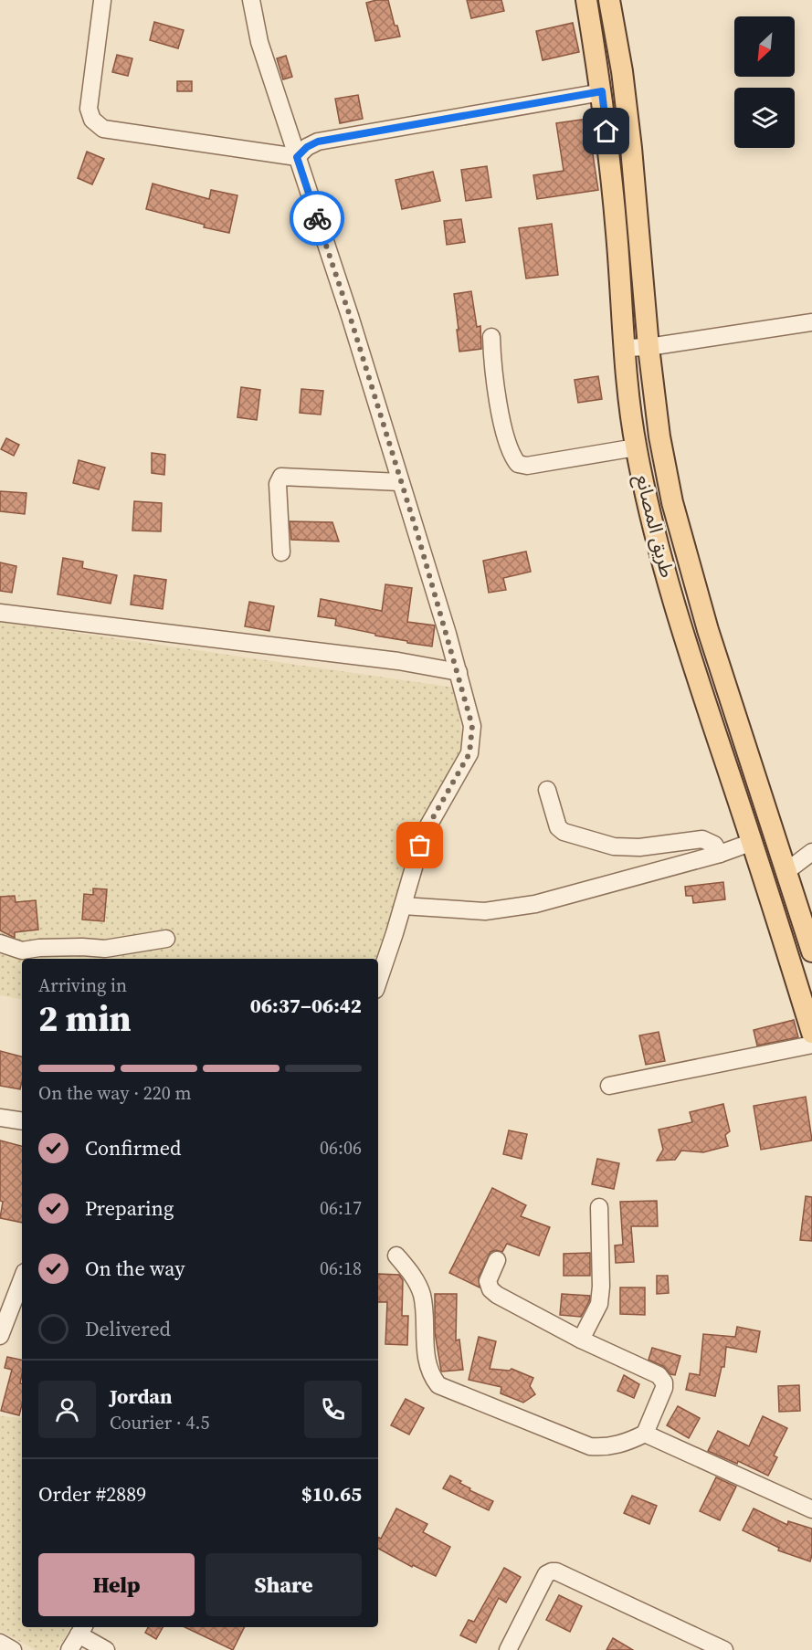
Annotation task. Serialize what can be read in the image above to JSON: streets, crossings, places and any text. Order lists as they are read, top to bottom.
{
  "streets": {
    "main road": ["طريق المصانع"]
  },
  "north": "bottom left",
  "page": {
    "heading": ["2 min", "Arriving in", "06:37–06:42"],
    "panel": [
      "Jordan",
      "Courier · 4.5",
      "Order #2889",
      "$10.65"
    ],
    "bar": "On the way · 220 m",
    "list": [
      ["Confirmed", "06:06"],
      ["Preparing", "06:17"],
      ["On the way", "06:18"],
      "Delivered"
    ],
    "buttons": ["Help", "Share"]
  }
}
